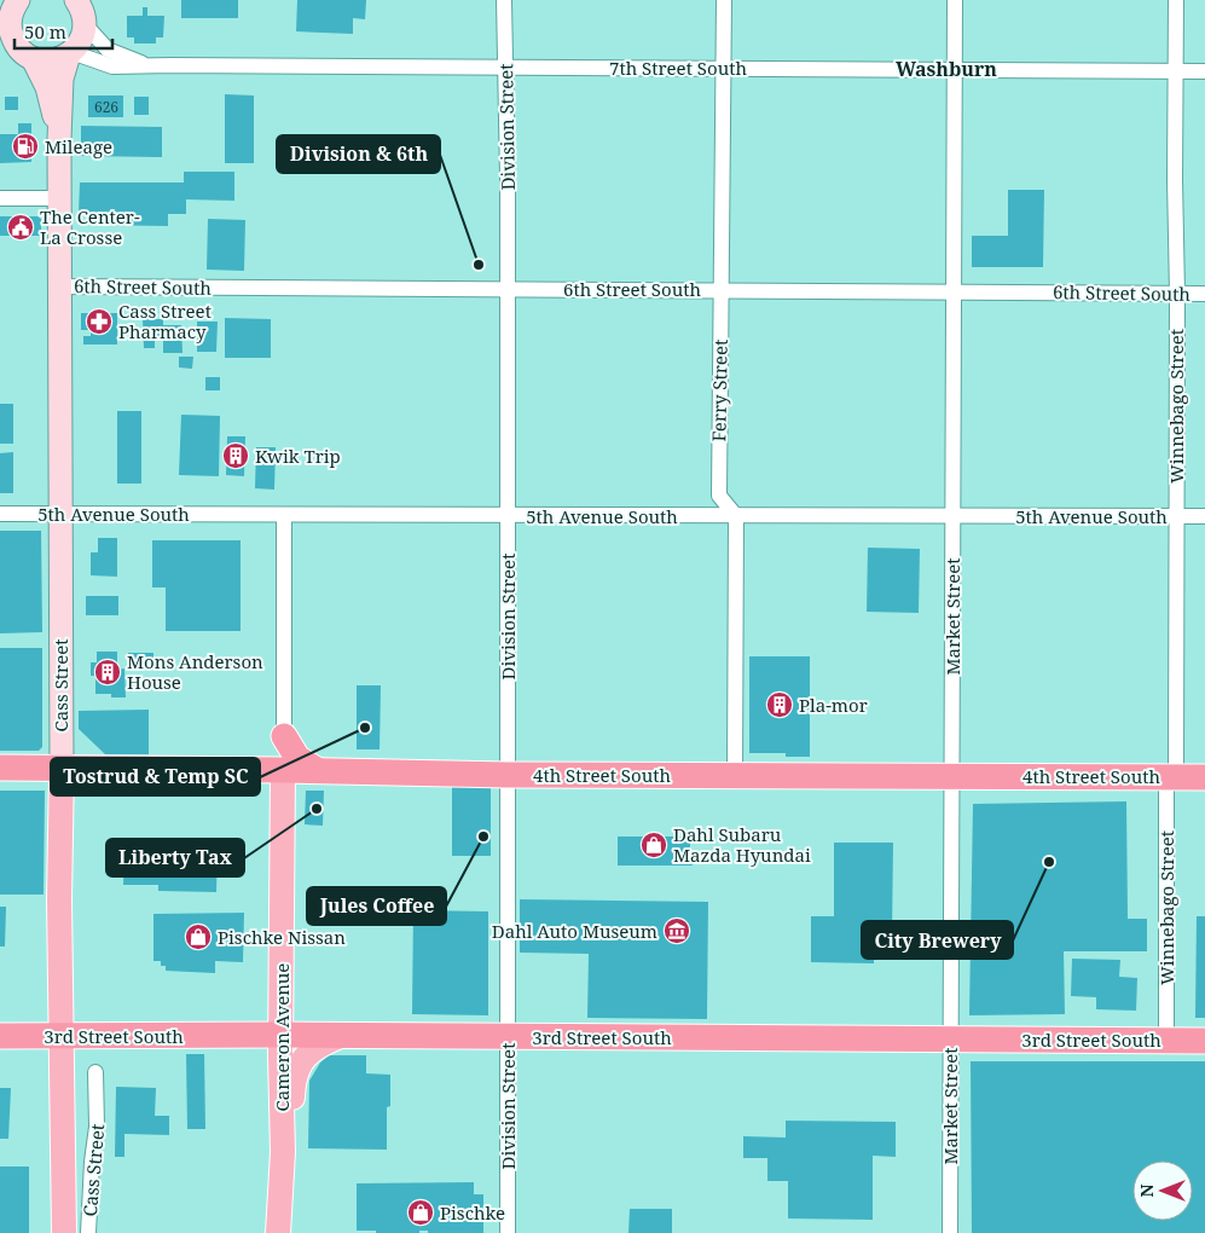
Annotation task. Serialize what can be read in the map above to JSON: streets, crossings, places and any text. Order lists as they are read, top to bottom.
{
  "streets": {
    "highway": ["4th Street South", "3rd Street South"],
    "main road": ["Cass Street", "Cameron Avenue"],
    "street": [
      "7th Street South",
      "Division Street",
      "6th Street South",
      "Ferry Street",
      "Winnebago Street",
      "5th Avenue South",
      "Market Street"
    ]
  },
  "crossings": [
    ["7th Street South", "Division Street"],
    ["7th Street South", "Ferry Street"],
    ["7th Street South", "Winnebago Street"],
    ["7th Street South", "Market Street"],
    ["7th Street South", "Cass Street"],
    ["Division Street", "6th Street South"],
    ["Division Street", "5th Avenue South"],
    ["Division Street", "4th Street South"],
    ["Division Street", "3rd Street South"],
    ["6th Street South", "Ferry Street"],
    ["6th Street South", "Winnebago Street"],
    ["6th Street South", "Market Street"],
    ["6th Street South", "Cass Street"],
    ["Ferry Street", "5th Avenue South"],
    ["Winnebago Street", "5th Avenue South"],
    ["Winnebago Street", "4th Street South"],
    ["Winnebago Street", "3rd Street South"],
    ["5th Avenue South", "Market Street"],
    ["5th Avenue South", "Cass Street"],
    ["Market Street", "4th Street South"],
    ["Market Street", "3rd Street South"],
    ["Cass Street", "4th Street South"],
    ["Cass Street", "3rd Street South"],
    ["4th Street South", "Cameron Avenue"],
    ["3rd Street South", "Cameron Avenue"]
  ],
  "districts": ["Washburn"],
  "places": {
    "fuel station": ["Mileage"],
    "public building": ["The Center- La Crosse"],
    "other": [
      "Division & 6th",
      "Tostrud & Temp SC",
      "Liberty Tax",
      "Jules Coffee",
      "City Brewery"
    ],
    "pharmacy": ["Cass Street Pharmacy"],
    "building": ["Kwik Trip", "Mons Anderson House", "Pla-mor"],
    "shop": ["Dahl Subaru Mazda Hyundai", "Pischke Nissan", "Pischke"],
    "museum": ["Dahl Auto Museum"]
  },
  "house_numbers": ["626"],
  "scale_bar": "50 m",
  "north": "left"
}
